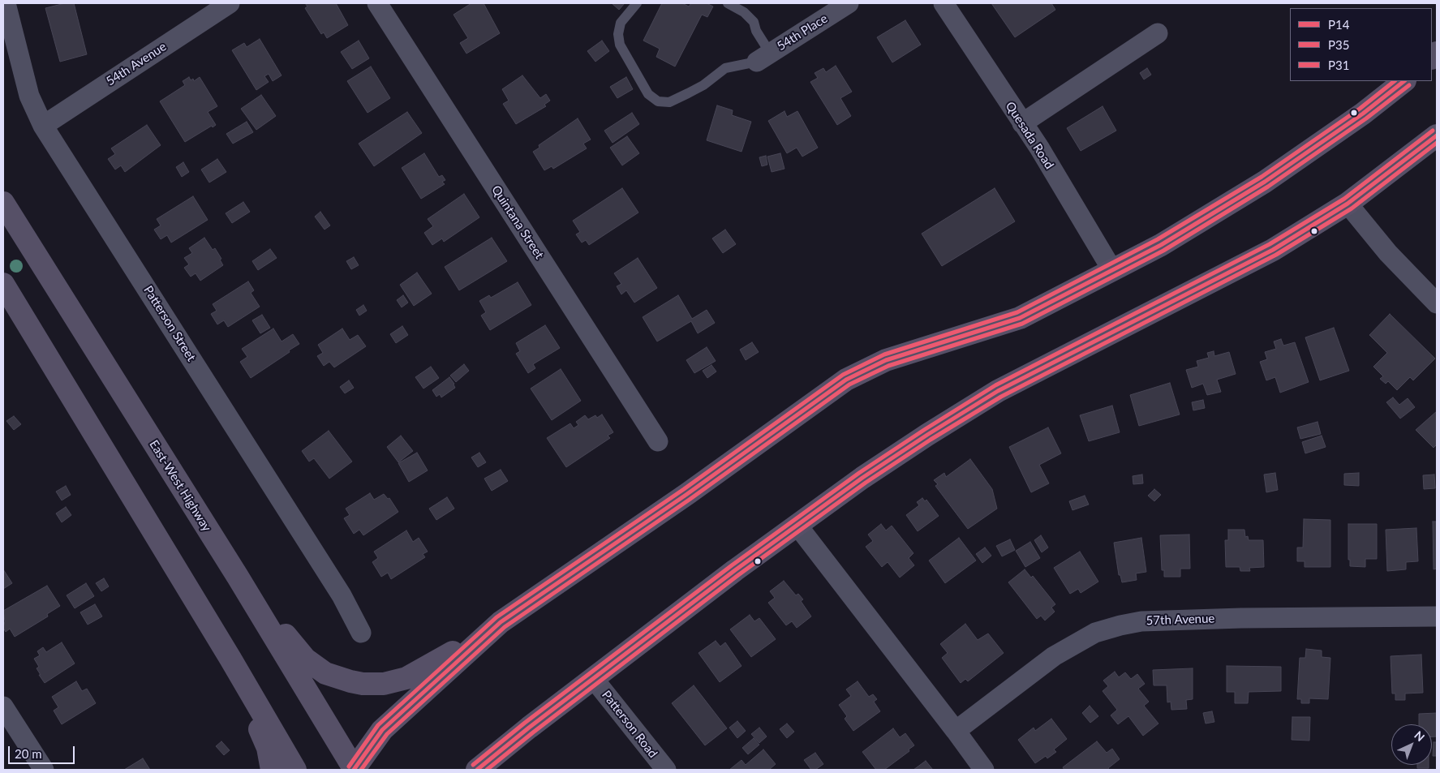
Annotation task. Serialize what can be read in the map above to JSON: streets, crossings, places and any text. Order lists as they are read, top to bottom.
{
  "streets": {
    "main road": ["East-West Highway"],
    "street": [
      "54th Place",
      "54th Avenue",
      "Quesada Road",
      "Quintana Street",
      "Patterson Street",
      "57th Avenue",
      "Patterson Road"
    ]
  },
  "crossings": [
    ["54th Avenue", "Patterson Street"]
  ],
  "lines": ["transit line P14", "transit line P31", "transit line P35"],
  "legend": ["P14", "P35", "P31"],
  "scale_bar": "20 m",
  "north": "top right"
}
